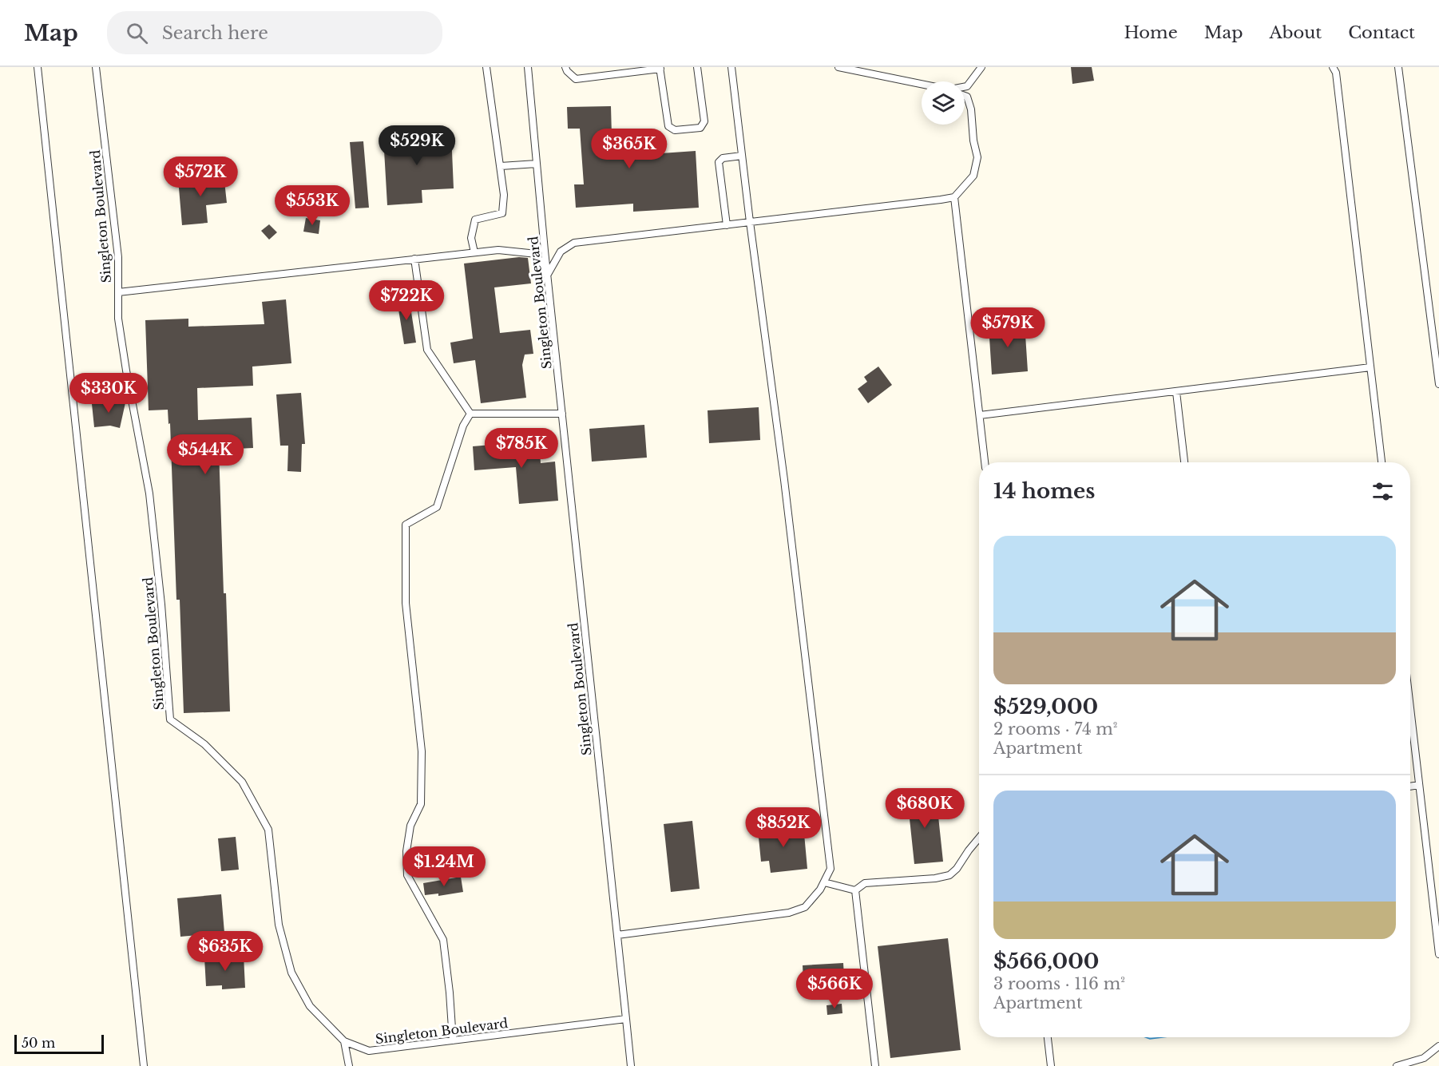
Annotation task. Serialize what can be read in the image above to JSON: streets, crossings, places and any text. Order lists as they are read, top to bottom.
{
  "streets": {
    "lane": ["Singleton Boulevard"]
  },
  "scale_bar": "50 m",
  "page": {
    "header": "Map",
    "search": "Search here",
    "nav": [
      "Home",
      "Map",
      "About",
      "Contact"
    ],
    "price": [
      "$529K",
      "$365K",
      "$572K",
      "$553K",
      "$722K",
      "$579K",
      "$330K",
      "$785K",
      "$544K",
      "$680K",
      "$852K",
      "$1.24M",
      "$635K",
      "$566K"
    ],
    "heading": "14 homes",
    "list": [
      {
        "name": "$529,000",
        "note": "2 rooms · 74 m² · Apartment"
      },
      {
        "name": "$566,000",
        "note": "3 rooms · 116 m² · Apartment"
      }
    ],
    "scale": "50 m"
  }
}
